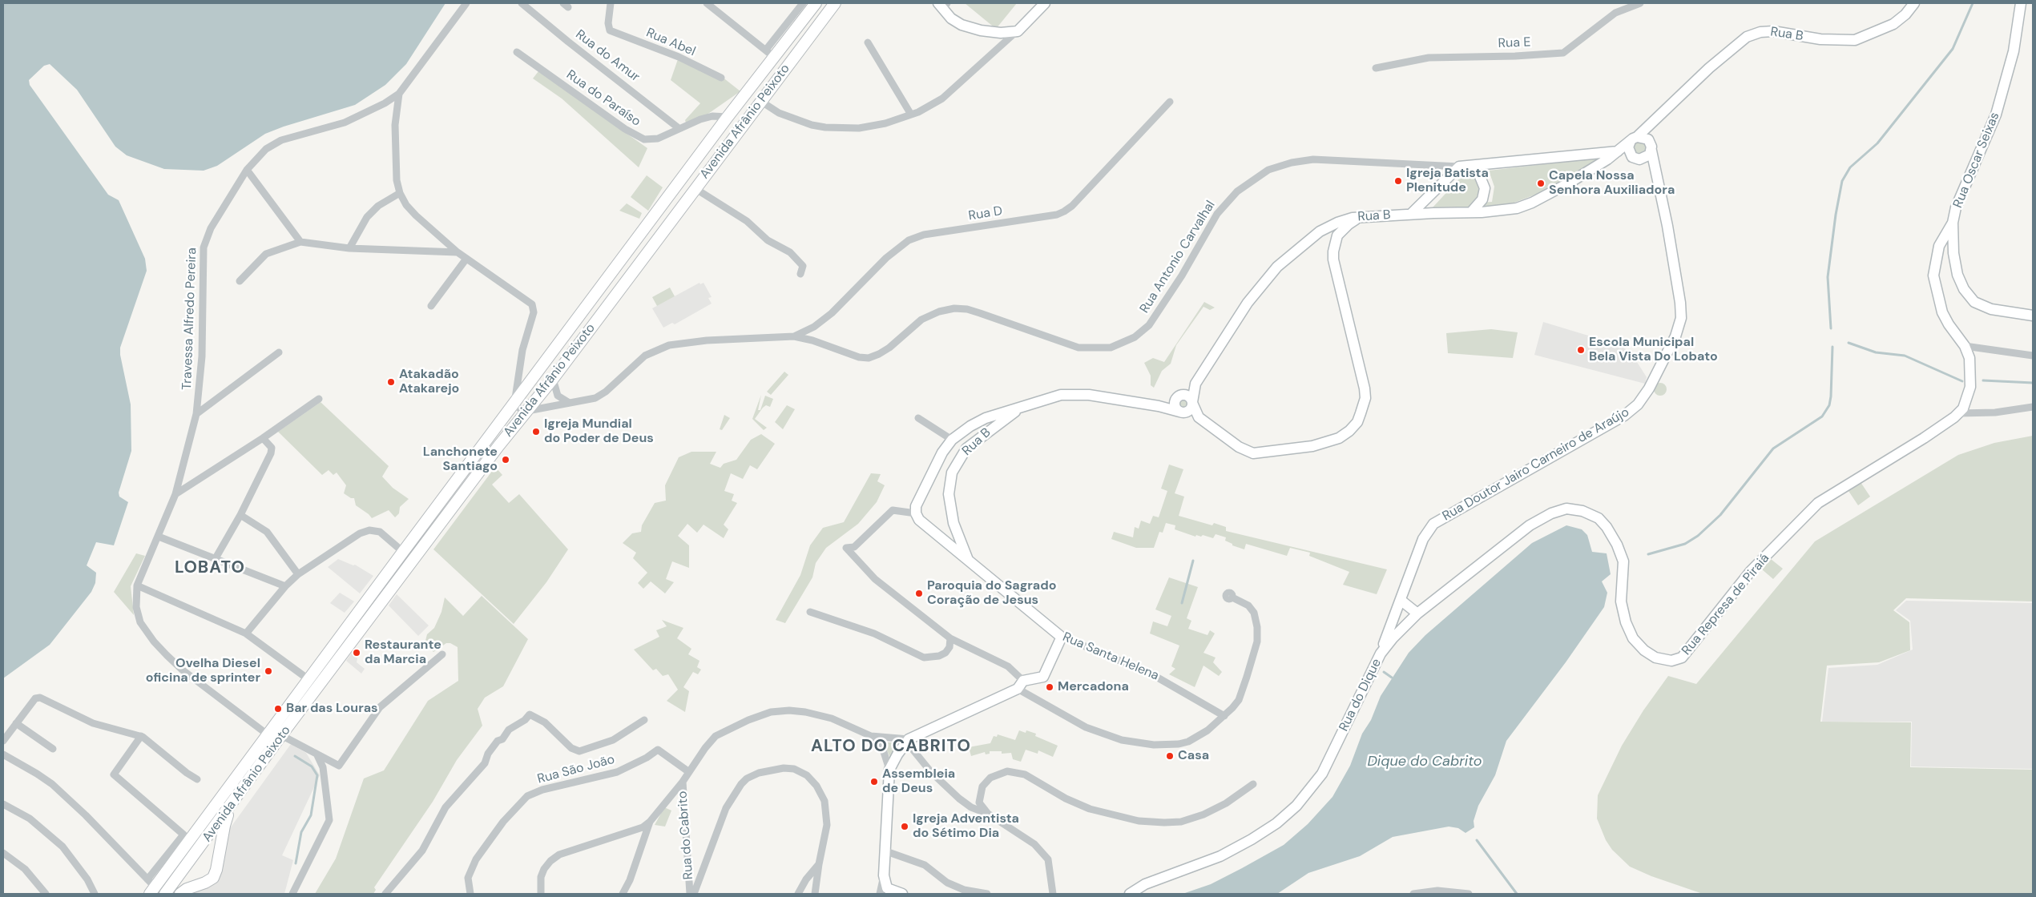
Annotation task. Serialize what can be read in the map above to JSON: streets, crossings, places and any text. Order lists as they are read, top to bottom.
{
  "streets": {
    "main road": ["Avenida Afrânio Peixoto"],
    "street": [
      "Rua B",
      "Rua Abel",
      "Rua E",
      "Rua do Amur",
      "Rua do Paraíso",
      "Rua Oscar Seixas",
      "Rua D",
      "Rua Antonio Carvalhal",
      "Travessa Alfredo Pereira",
      "Rua Doutor Jairo Carneiro de Araújo",
      "Rua Represa de Piraiá",
      "Rua Santa Helena",
      "Rua do Dique",
      "Rua São João",
      "Rua do Cabrito"
    ]
  },
  "crossings": [
    ["Rua B", "Rua Doutor Jairo Carneiro de Araújo"],
    ["Rua B", "Rua Santa Helena"],
    ["Rua do Amur", "Rua do Paraíso"],
    ["Rua do Paraíso", "Avenida Afrânio Peixoto"],
    ["Avenida Afrânio Peixoto", "Rua Antonio Carvalhal"],
    ["Avenida Afrânio Peixoto", "Travessa Alfredo Pereira"],
    ["Rua Oscar Seixas", "Rua Represa de Piraiá"],
    ["Rua D", "Rua Antonio Carvalhal"],
    ["Rua Doutor Jairo Carneiro de Araújo", "Rua do Dique"],
    ["Rua Represa de Piraiá", "Rua do Dique"],
    ["Rua Santa Helena", "Rua do Cabrito"],
    ["Rua São João", "Rua do Cabrito"]
  ],
  "districts": ["LOBATO", "ALTO DO CABRITO"],
  "water": ["Dique do Cabrito"],
  "places": [
    "Igreja Batista Plenitude",
    "Capela Nossa Senhora Auxiliadora",
    "Escola Municipal Bela Vista Do Lobato",
    "Atakadão Atakarejo",
    "Igreja Mundial do Poder de Deus",
    "Lanchonete Santiago",
    "Paroquia do Sagrado Coração de Jesus",
    "Restaurante da Marcia",
    "Ovelha Diesel oficina de sprinter",
    "Mercadona",
    "Bar das Louras",
    "Casa",
    "Assembleia de Deus",
    "Igreja Adventista do Sétimo Dia"
  ]
}
